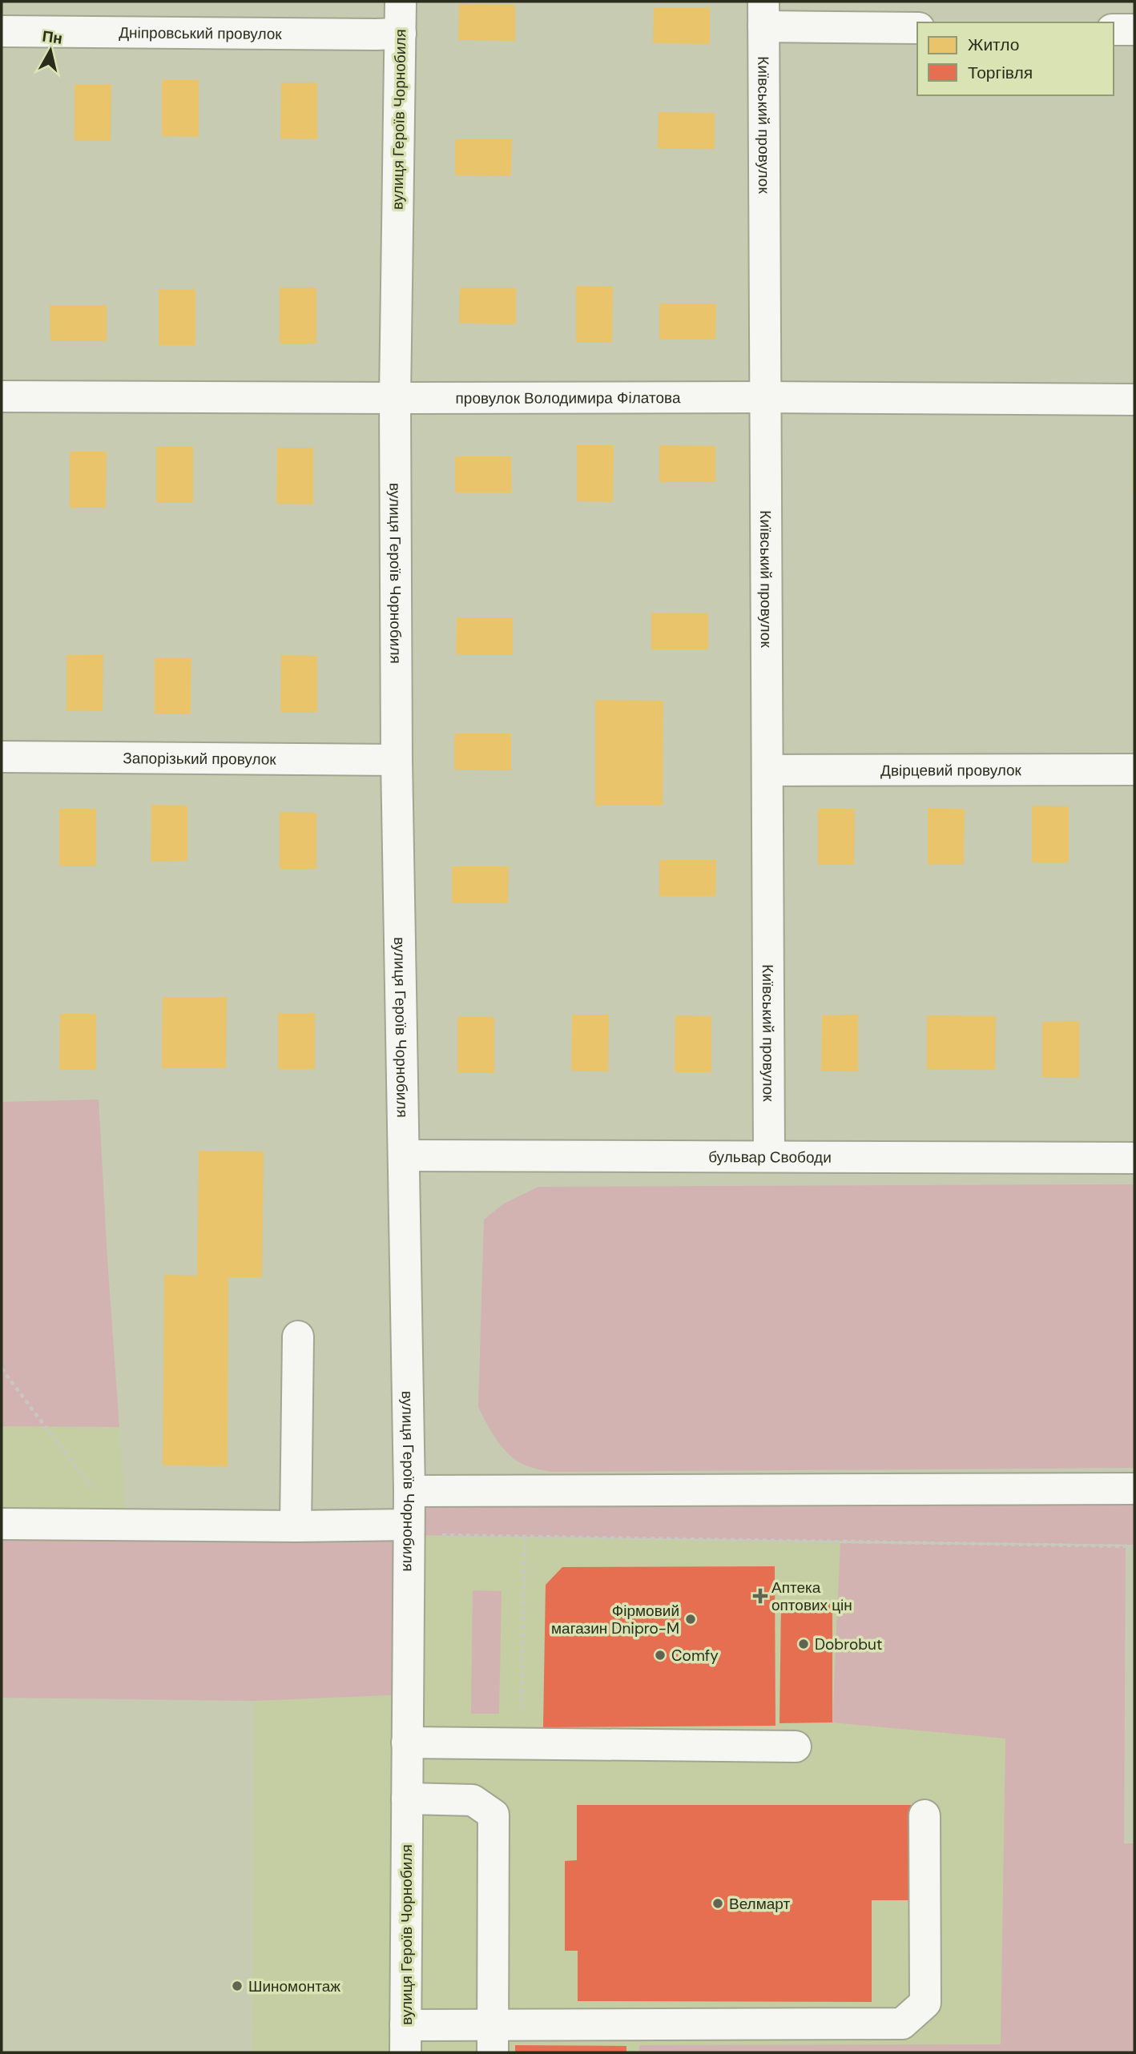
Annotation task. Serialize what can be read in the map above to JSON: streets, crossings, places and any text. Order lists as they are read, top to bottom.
{
  "streets": {
    "street": [
      "Дніпровський провулок",
      "вулиця Героїв Чорнобиля",
      "Київський провулок",
      "провулок Володимира Філатова",
      "Запорізький провулок",
      "Двірцевий провулок",
      "бульвар Свободи"
    ]
  },
  "crossings": [
    ["Дніпровський провулок", "вулиця Героїв Чорнобиля"],
    ["вулиця Героїв Чорнобиля", "провулок Володимира Філатова"],
    ["вулиця Героїв Чорнобиля", "Запорізький провулок"],
    ["вулиця Героїв Чорнобиля", "бульвар Свободи"],
    ["Київський провулок", "провулок Володимира Філатова"],
    ["Київський провулок", "Двірцевий провулок"],
    ["Київський провулок", "бульвар Свободи"]
  ],
  "places": {
    "health": ["Аптека оптових цін"],
    "other": [
      "Фірмовий магазин Dnipro-M",
      "Dobrobut",
      "Comfy",
      "Велмарт",
      "Шиномонтаж"
    ]
  },
  "legend": ["Житло", "Торгівля"],
  "north": "top"
}
